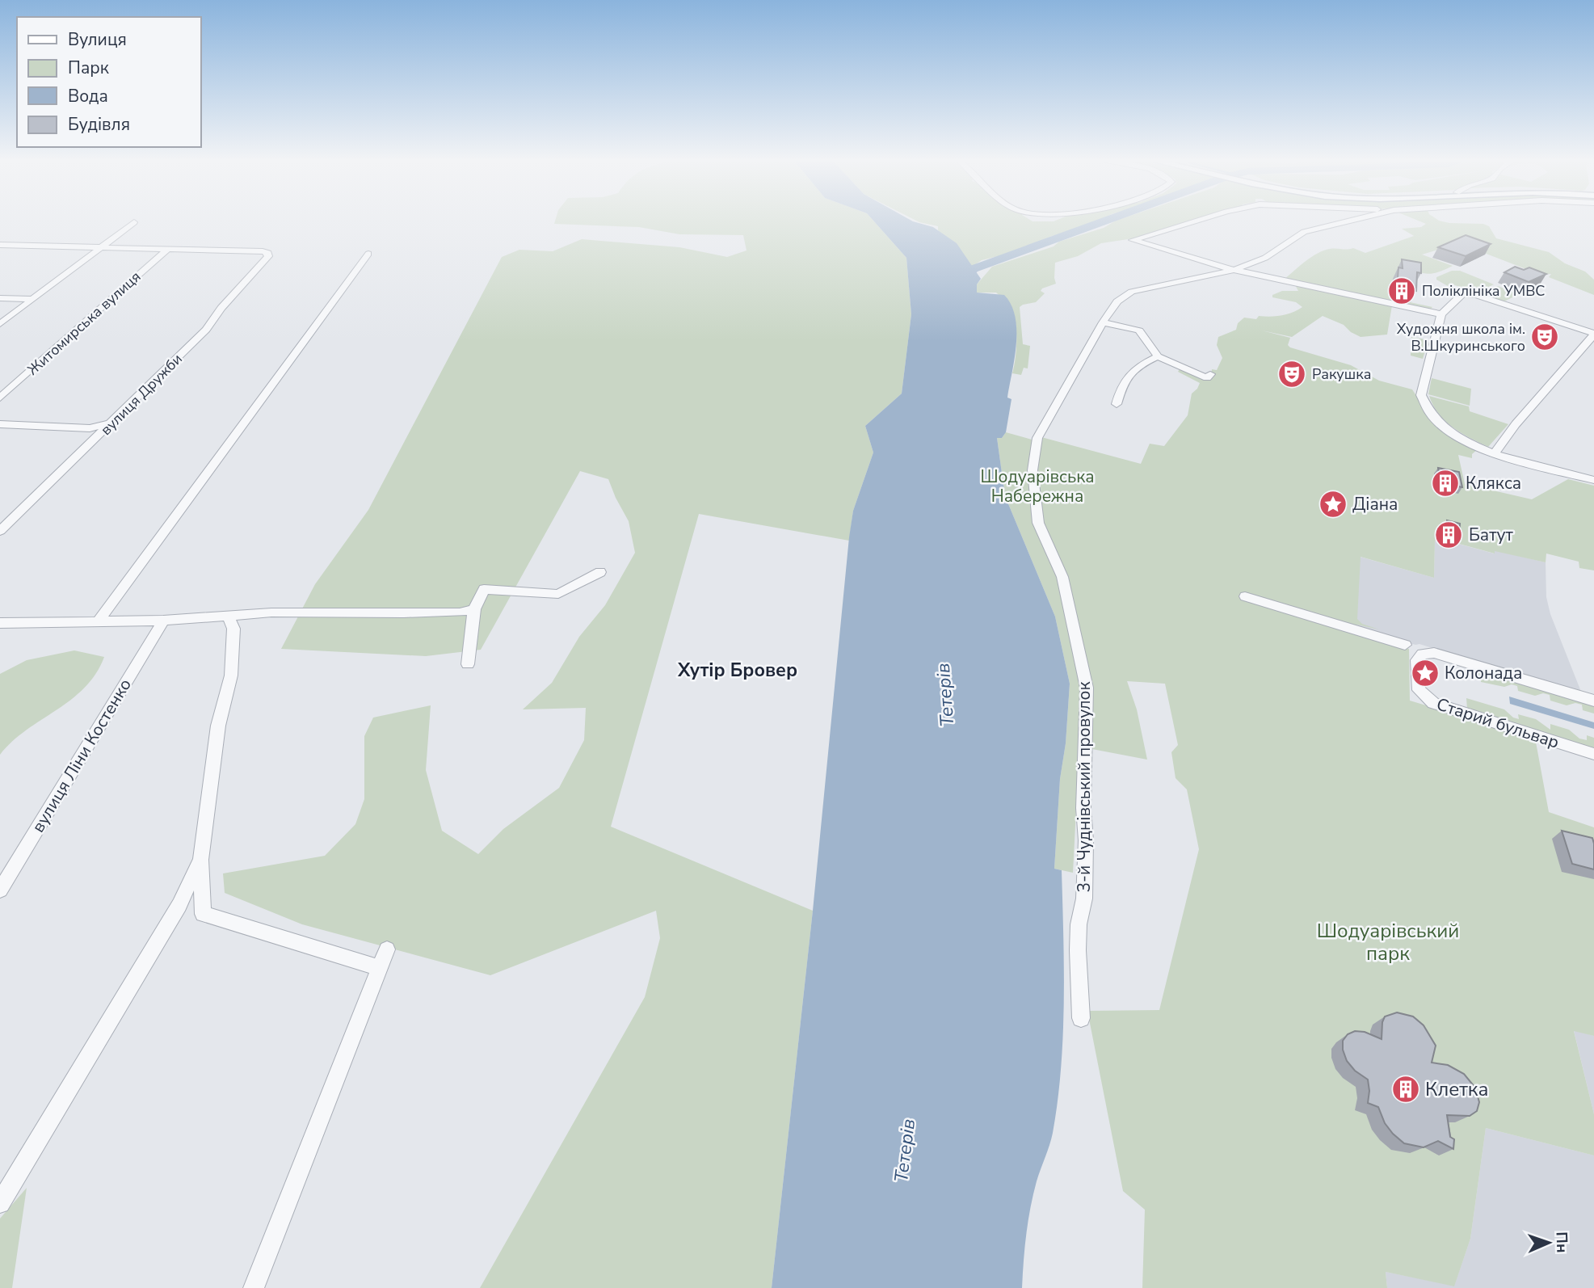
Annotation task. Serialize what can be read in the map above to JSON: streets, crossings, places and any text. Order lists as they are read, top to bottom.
{
  "streets": {
    "street": [
      "Житомирська вулиця",
      "вулиця Дружби",
      "Старий бульвар",
      "вулиця Ліни Костенко",
      "3-й Чуднівський провулок"
    ]
  },
  "crossings": [
    ["Житомирська вулиця", "вулиця Дружби"]
  ],
  "districts": ["Хутір Бровер"],
  "water": ["Тетерів"],
  "parks": ["Шодуарівська Набережна", "Шодуарівський парк"],
  "places": {
    "building": [
      "Поліклініка УМВС",
      "Клякса",
      "Батут",
      "Клетка"
    ],
    "theatre": ["Художня школа ім. В.Шкуринського", "Ракушка"],
    "place": ["Діана", "Колонада"]
  },
  "legend": [
    "Вулиця",
    "Парк",
    "Вода",
    "Будівля"
  ],
  "north": "right"
}
